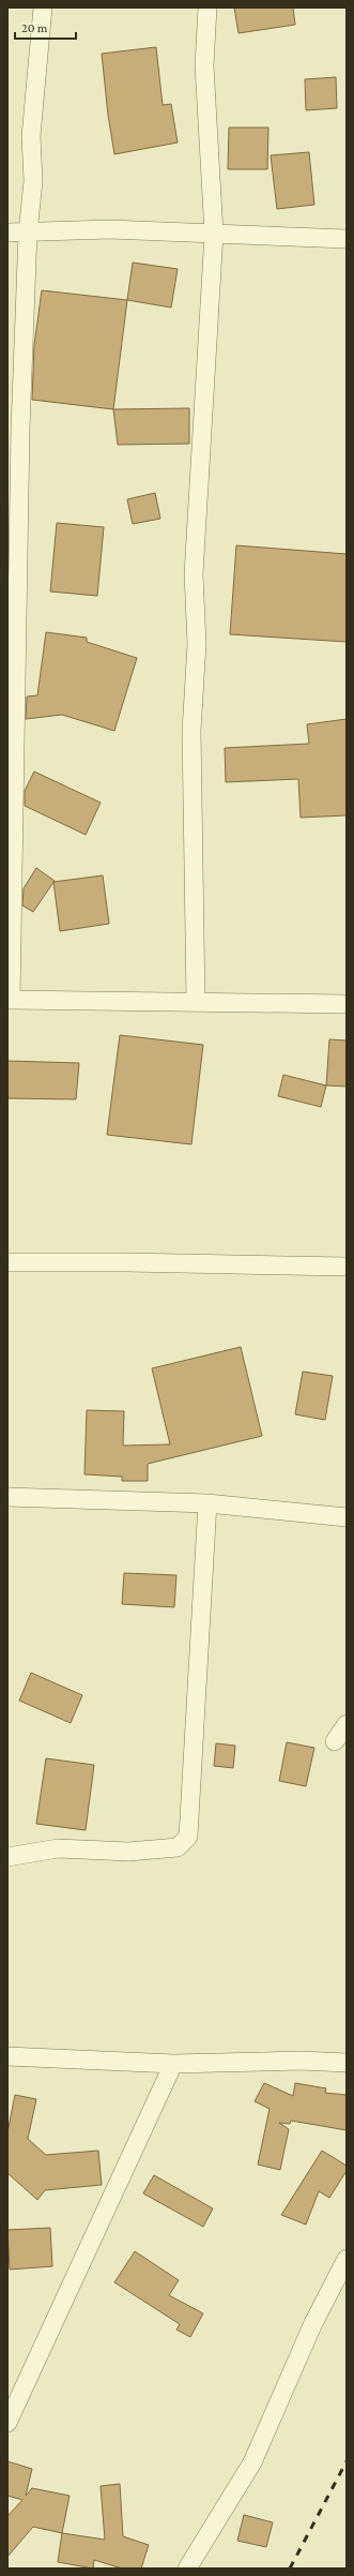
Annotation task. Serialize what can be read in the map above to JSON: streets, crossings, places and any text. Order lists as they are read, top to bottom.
{
  "scale_bar": "20 m"
}
